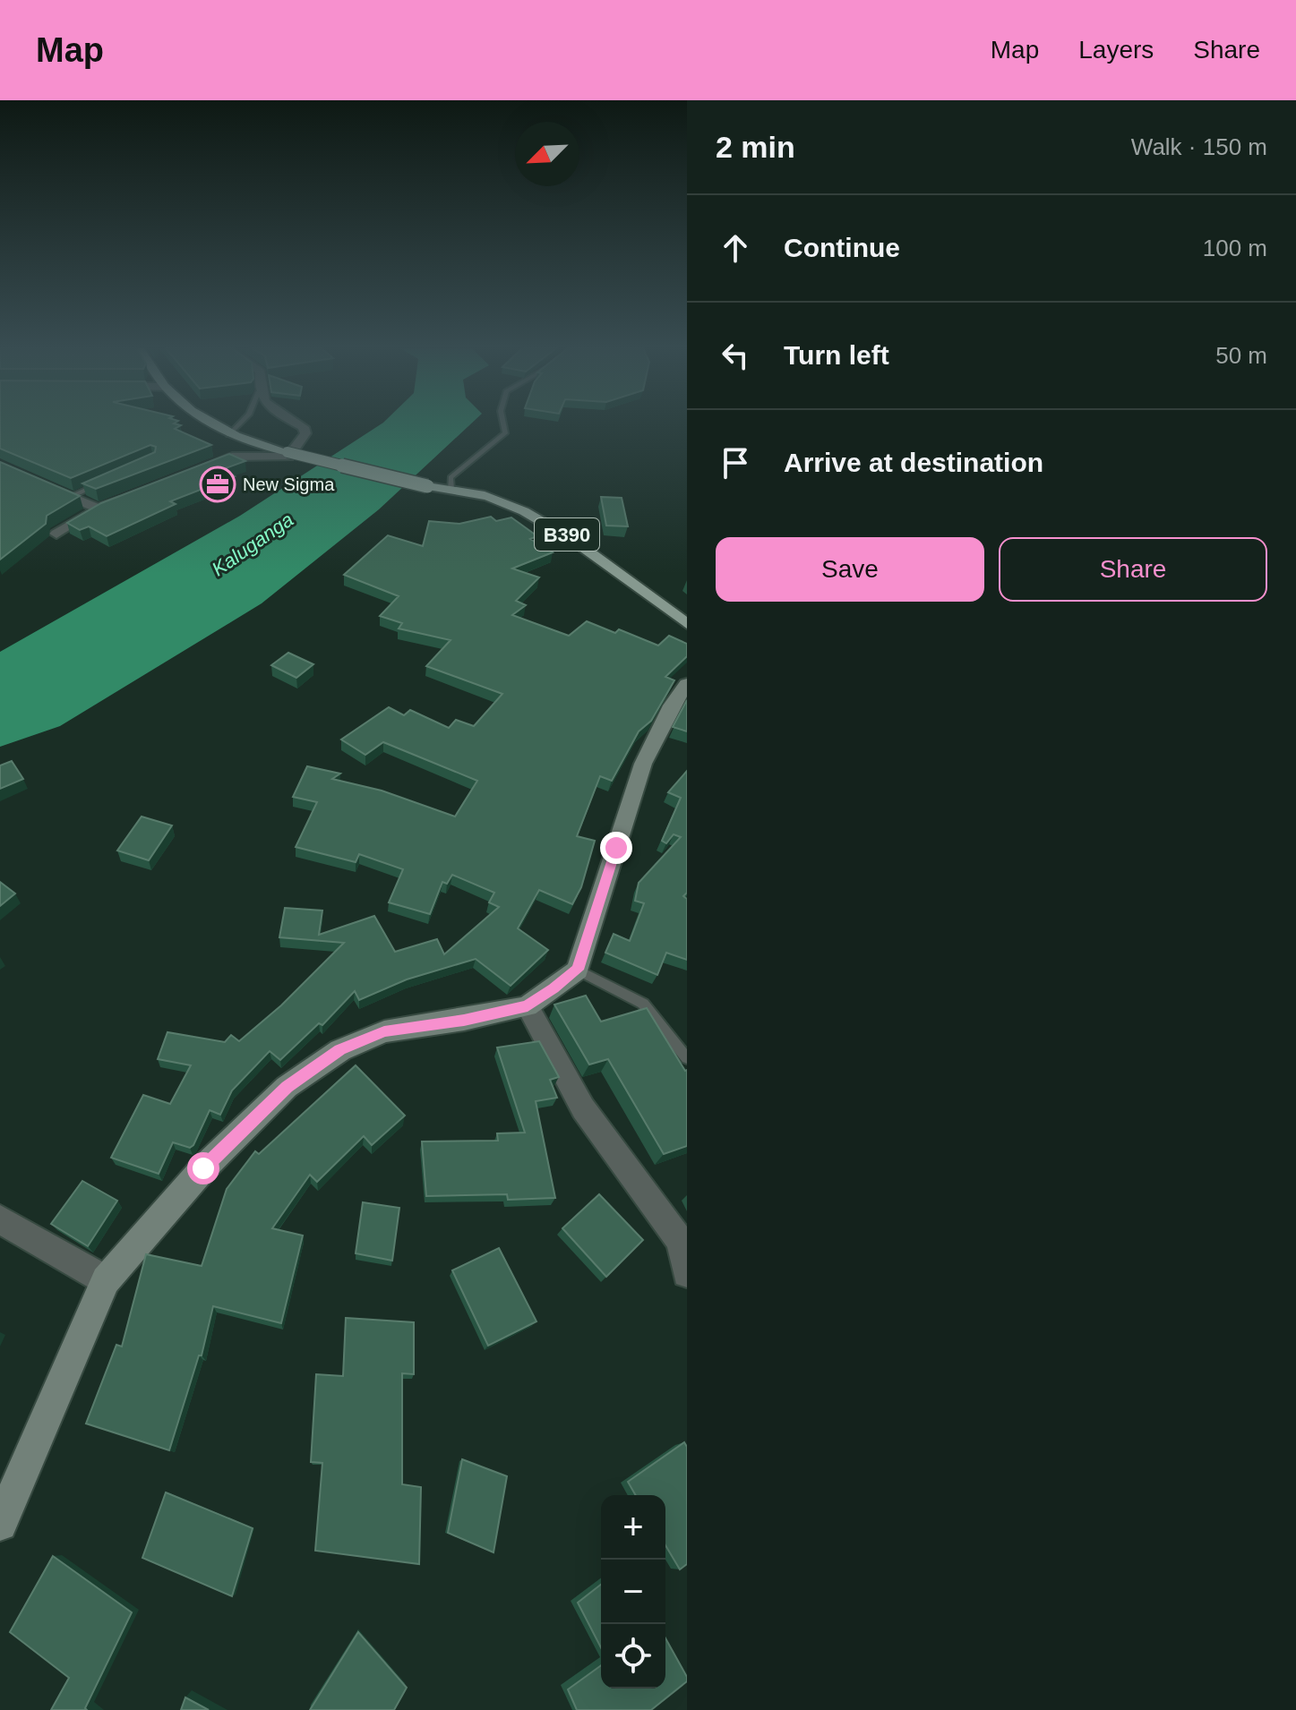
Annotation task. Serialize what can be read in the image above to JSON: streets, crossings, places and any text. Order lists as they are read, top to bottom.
{
  "streets": {
    "main road": ["B390"]
  },
  "water": ["Kaluganga"],
  "places": {
    "office": ["New Sigma"]
  },
  "north": "bottom left",
  "page": {
    "header": "Map",
    "nav": ["Map", "Layers", "Share"],
    "heading": ["2 min", "Walk · 150 m"],
    "list": [
      ["Continue", "100 m"],
      ["Turn left", "50 m"],
      "Arrive at destination"
    ],
    "buttons": ["Save", "Share"],
    "map_buttons": ["+", "−"]
  }
}
